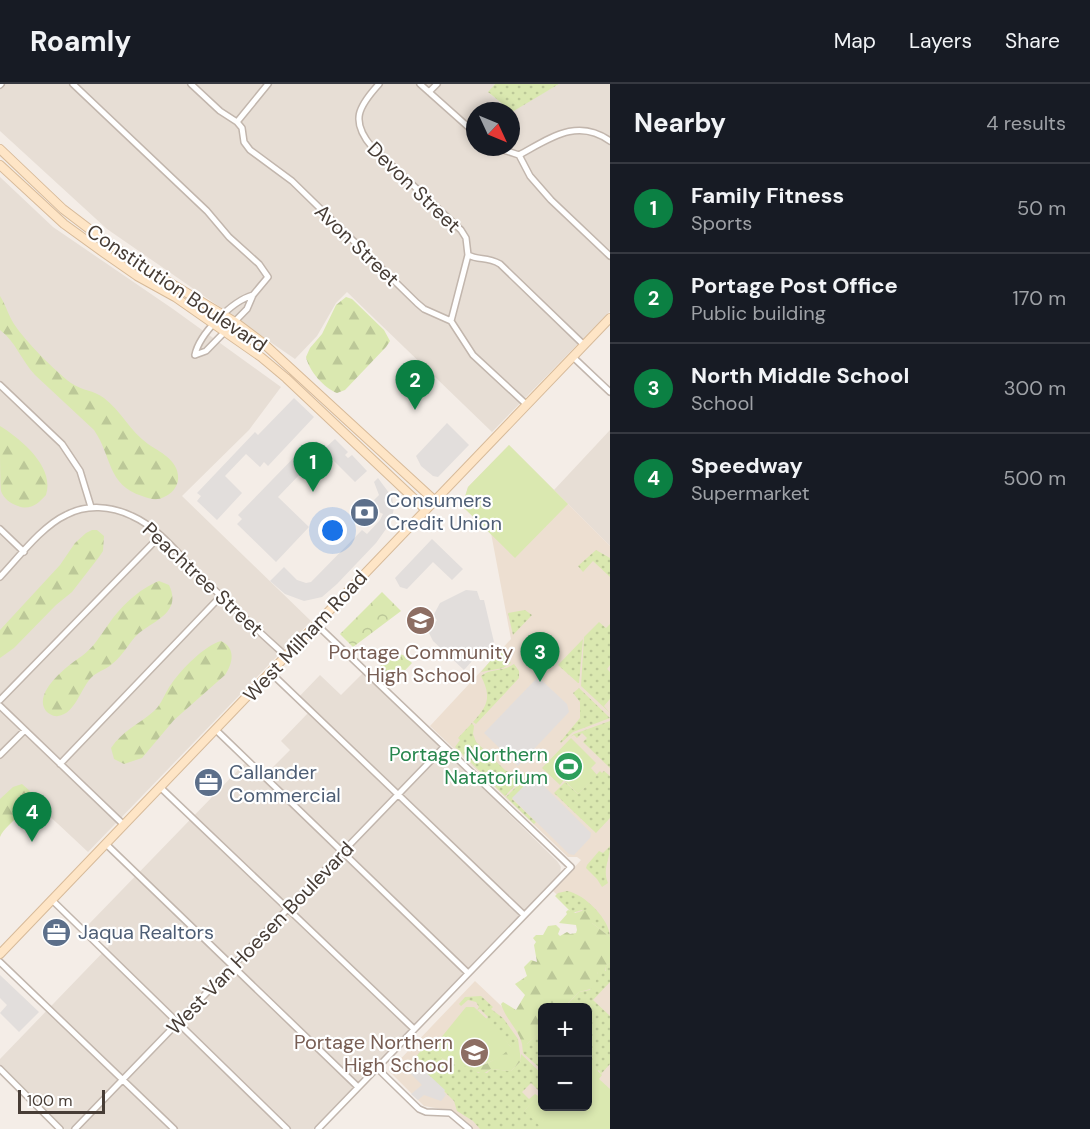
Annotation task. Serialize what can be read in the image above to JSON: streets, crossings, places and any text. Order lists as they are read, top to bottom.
{
  "streets": {
    "street": [
      "Devon Street",
      "Avon Street",
      "Constitution Boulevard",
      "Peachtree Street",
      "West Milham Road",
      "West Van Hoesen Boulevard"
    ]
  },
  "crossings": [
    ["Devon Street", "West Milham Road"],
    ["Constitution Boulevard", "West Milham Road"],
    ["Peachtree Street", "West Milham Road"]
  ],
  "places": {
    "bank": ["Consumers Credit Union"],
    "school or university": ["Portage Community High School", "Portage Northern High School"],
    "sports": ["Portage Northern Natatorium"],
    "office": ["Callander Commercial", "Jaqua Realtors"]
  },
  "scale_bar": "100 m",
  "north": "bottom right",
  "page": {
    "header": "Roamly",
    "nav": ["Map", "Layers", "Share"],
    "heading": ["Nearby", "4 results"],
    "list": [
      {
        "mark": "1",
        "name": "Family Fitness",
        "note": "Sports",
        "value": "50 m"
      },
      {
        "mark": "2",
        "name": "Portage Post Office",
        "note": "Public building",
        "value": "170 m"
      },
      {
        "mark": "3",
        "name": "North Middle School",
        "note": "School",
        "value": "300 m"
      },
      {
        "mark": "4",
        "name": "Speedway",
        "note": "Supermarket",
        "value": "500 m"
      }
    ],
    "pins": [
      "2",
      "1",
      "3",
      "4"
    ],
    "map_buttons": ["+", "−"],
    "scale": "100 m"
  }
}
